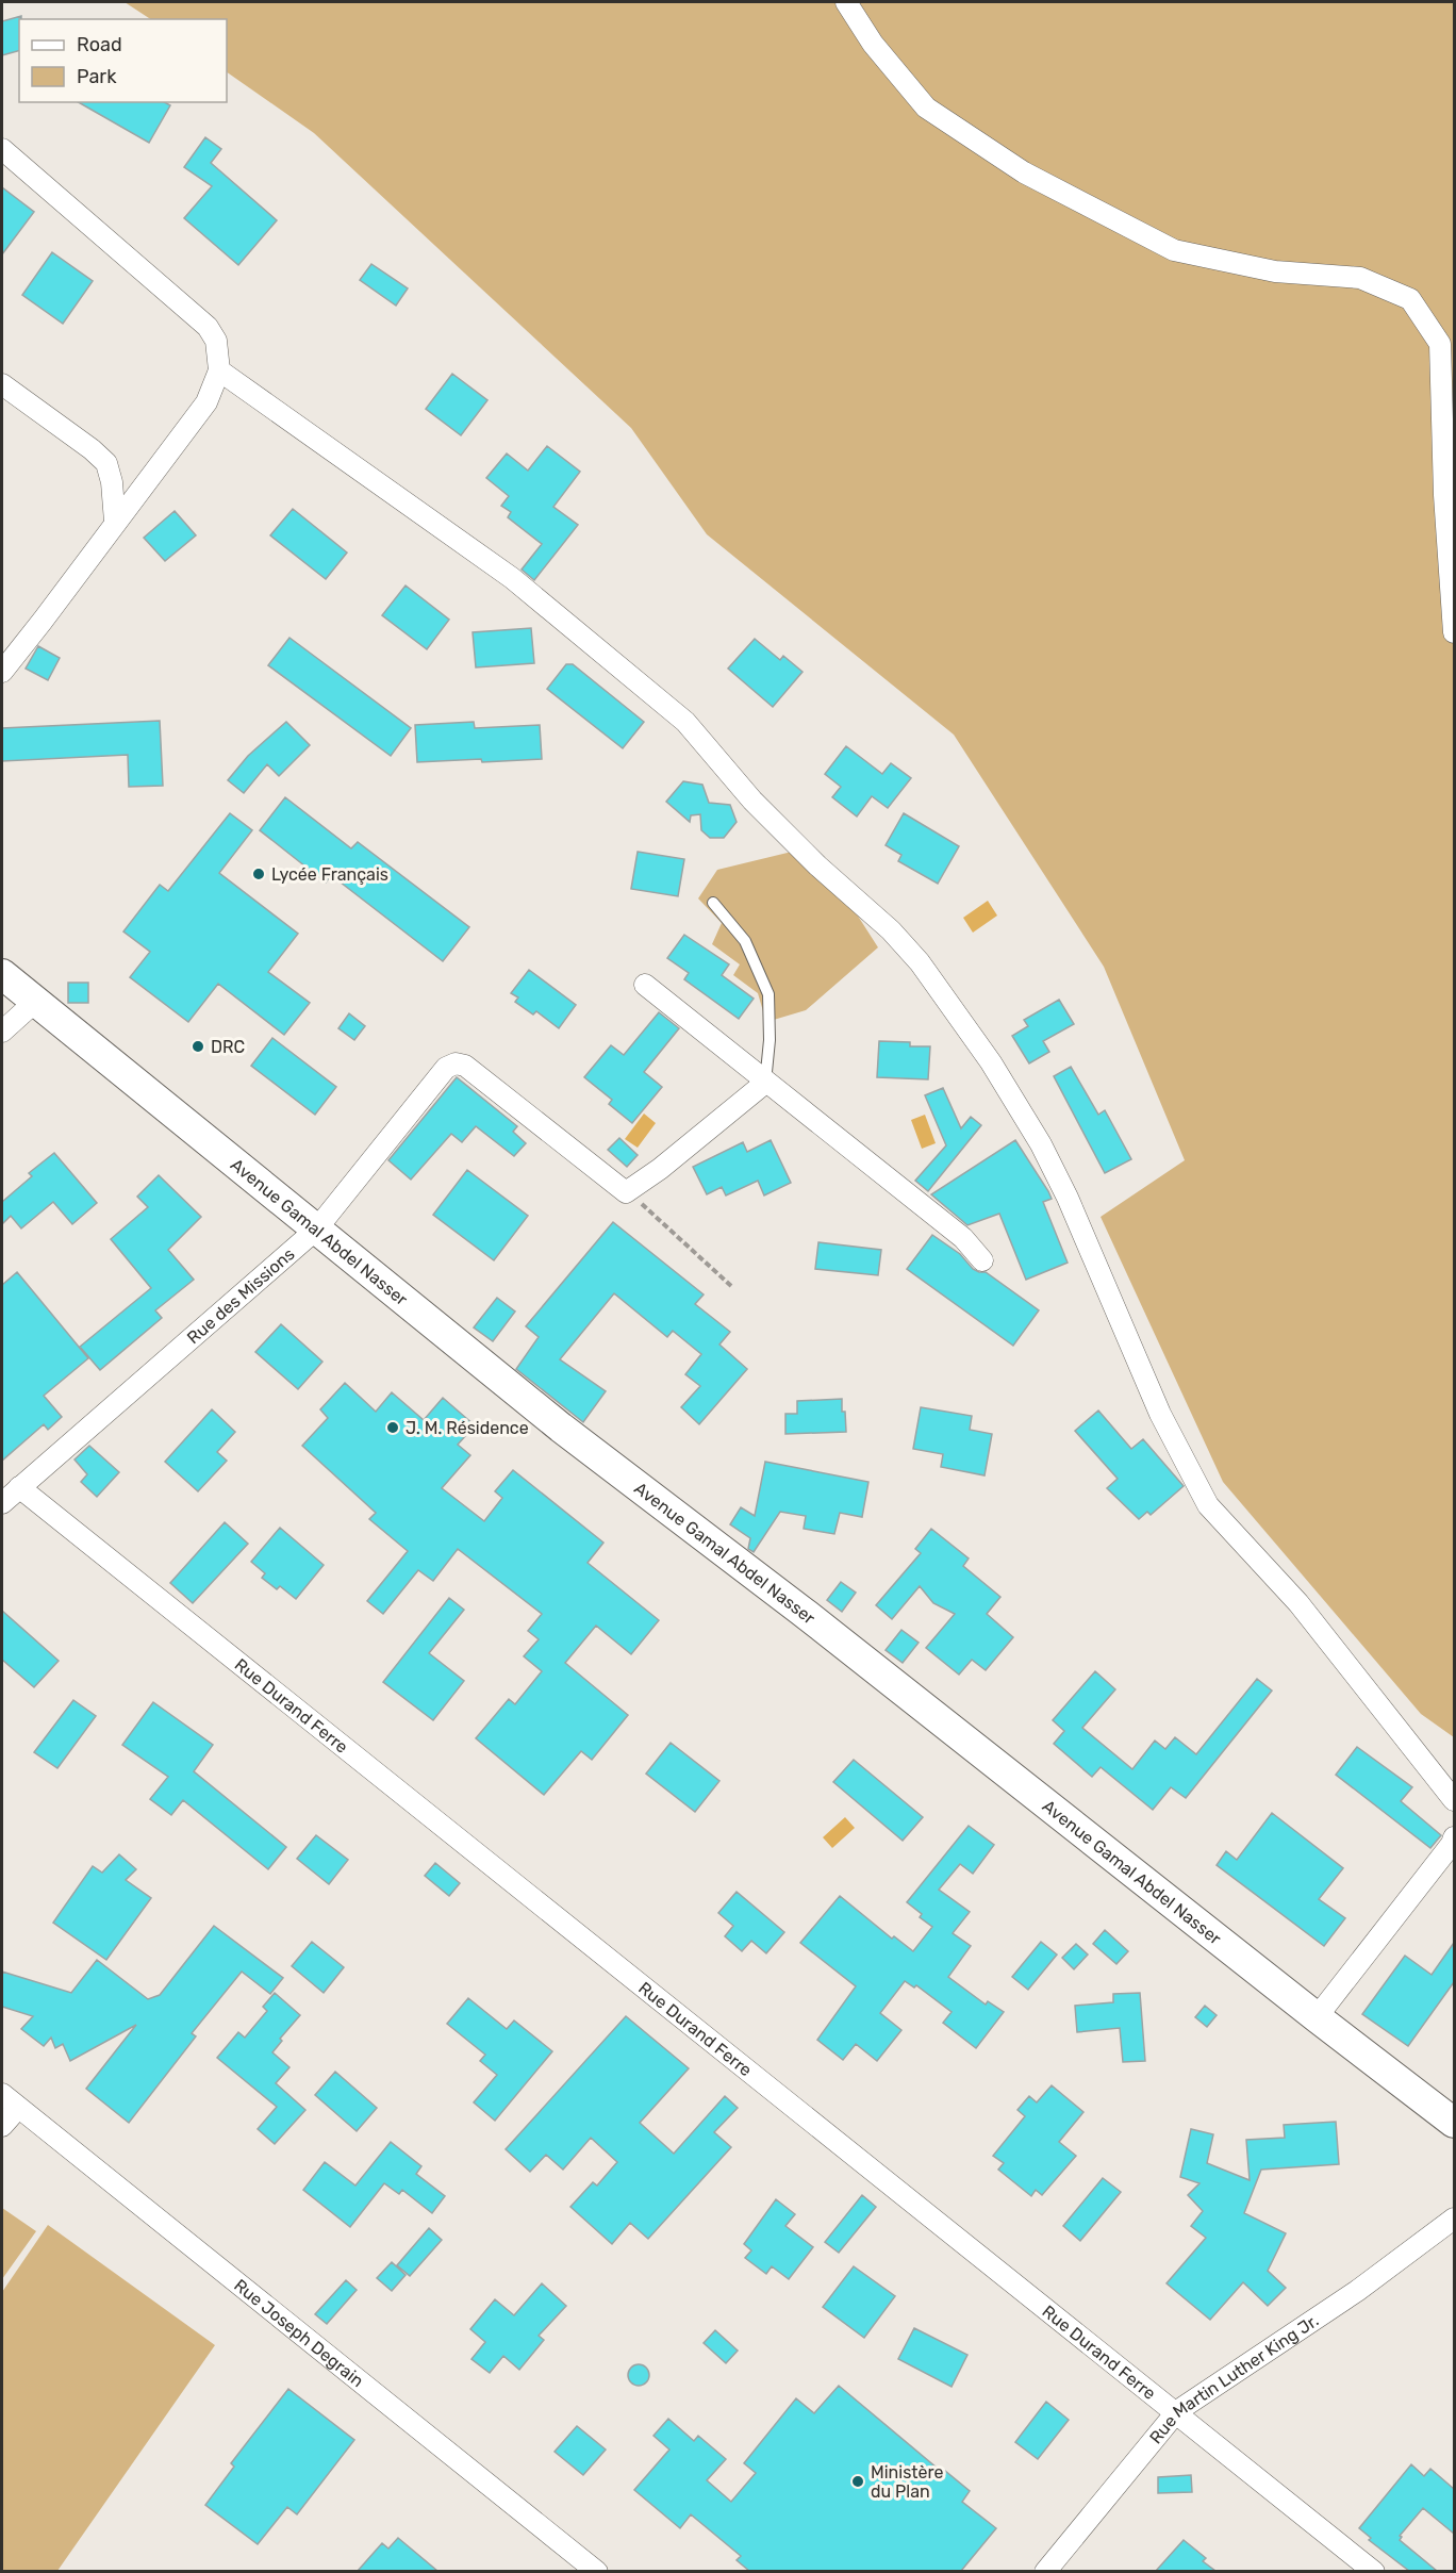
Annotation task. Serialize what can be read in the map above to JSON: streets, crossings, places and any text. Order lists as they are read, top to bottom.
{
  "streets": {
    "street": [
      "Avenue Gamal Abdel Nasser",
      "Rue des Missions",
      "Rue Durand Ferre",
      "Rue Joseph Degrain",
      "Rue Martin Luther King Jr."
    ]
  },
  "crossings": [
    ["Avenue Gamal Abdel Nasser", "Rue des Missions"],
    ["Rue des Missions", "Rue Durand Ferre"],
    ["Rue Durand Ferre", "Rue Martin Luther King Jr."]
  ],
  "places": [
    "Lycée Français",
    "DRC",
    "J. M. Résidence",
    "Ministère du Plan"
  ],
  "legend": ["Road", "Park"]
}
